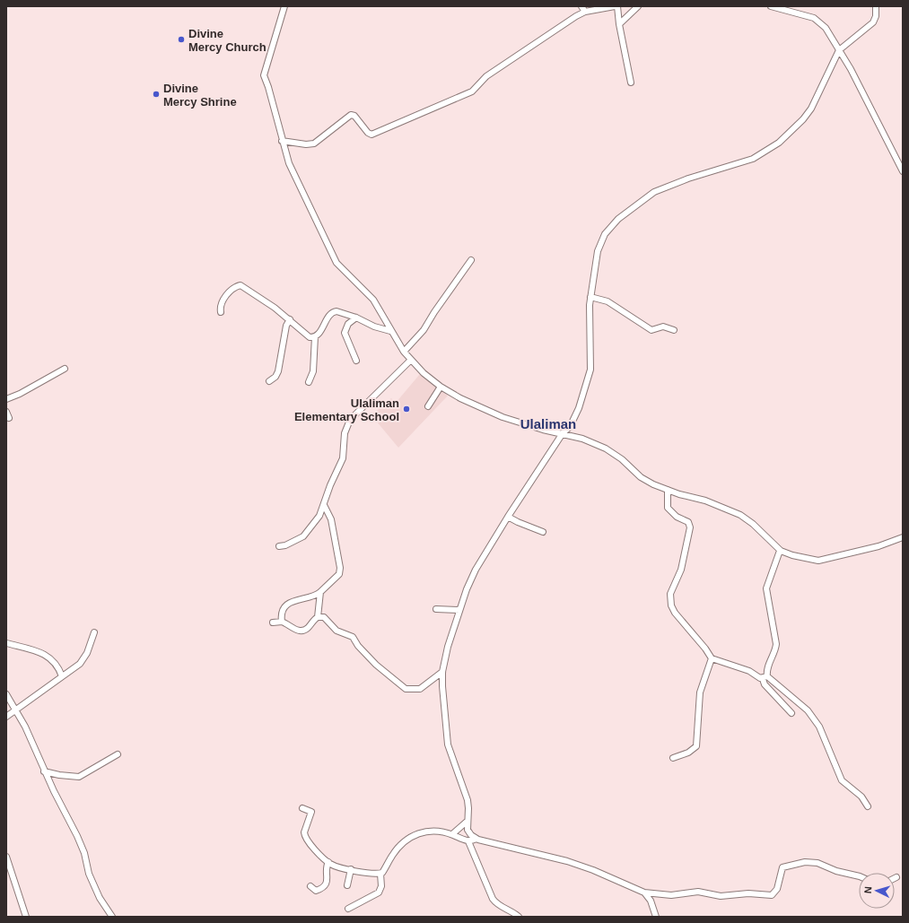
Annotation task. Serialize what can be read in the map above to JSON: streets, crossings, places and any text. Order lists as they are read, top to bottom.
{
  "districts": ["Ulaliman"],
  "places": ["Divine Mercy Church", "Divine Mercy Shrine", "Ulaliman Elementary School"],
  "north": "left"
}
